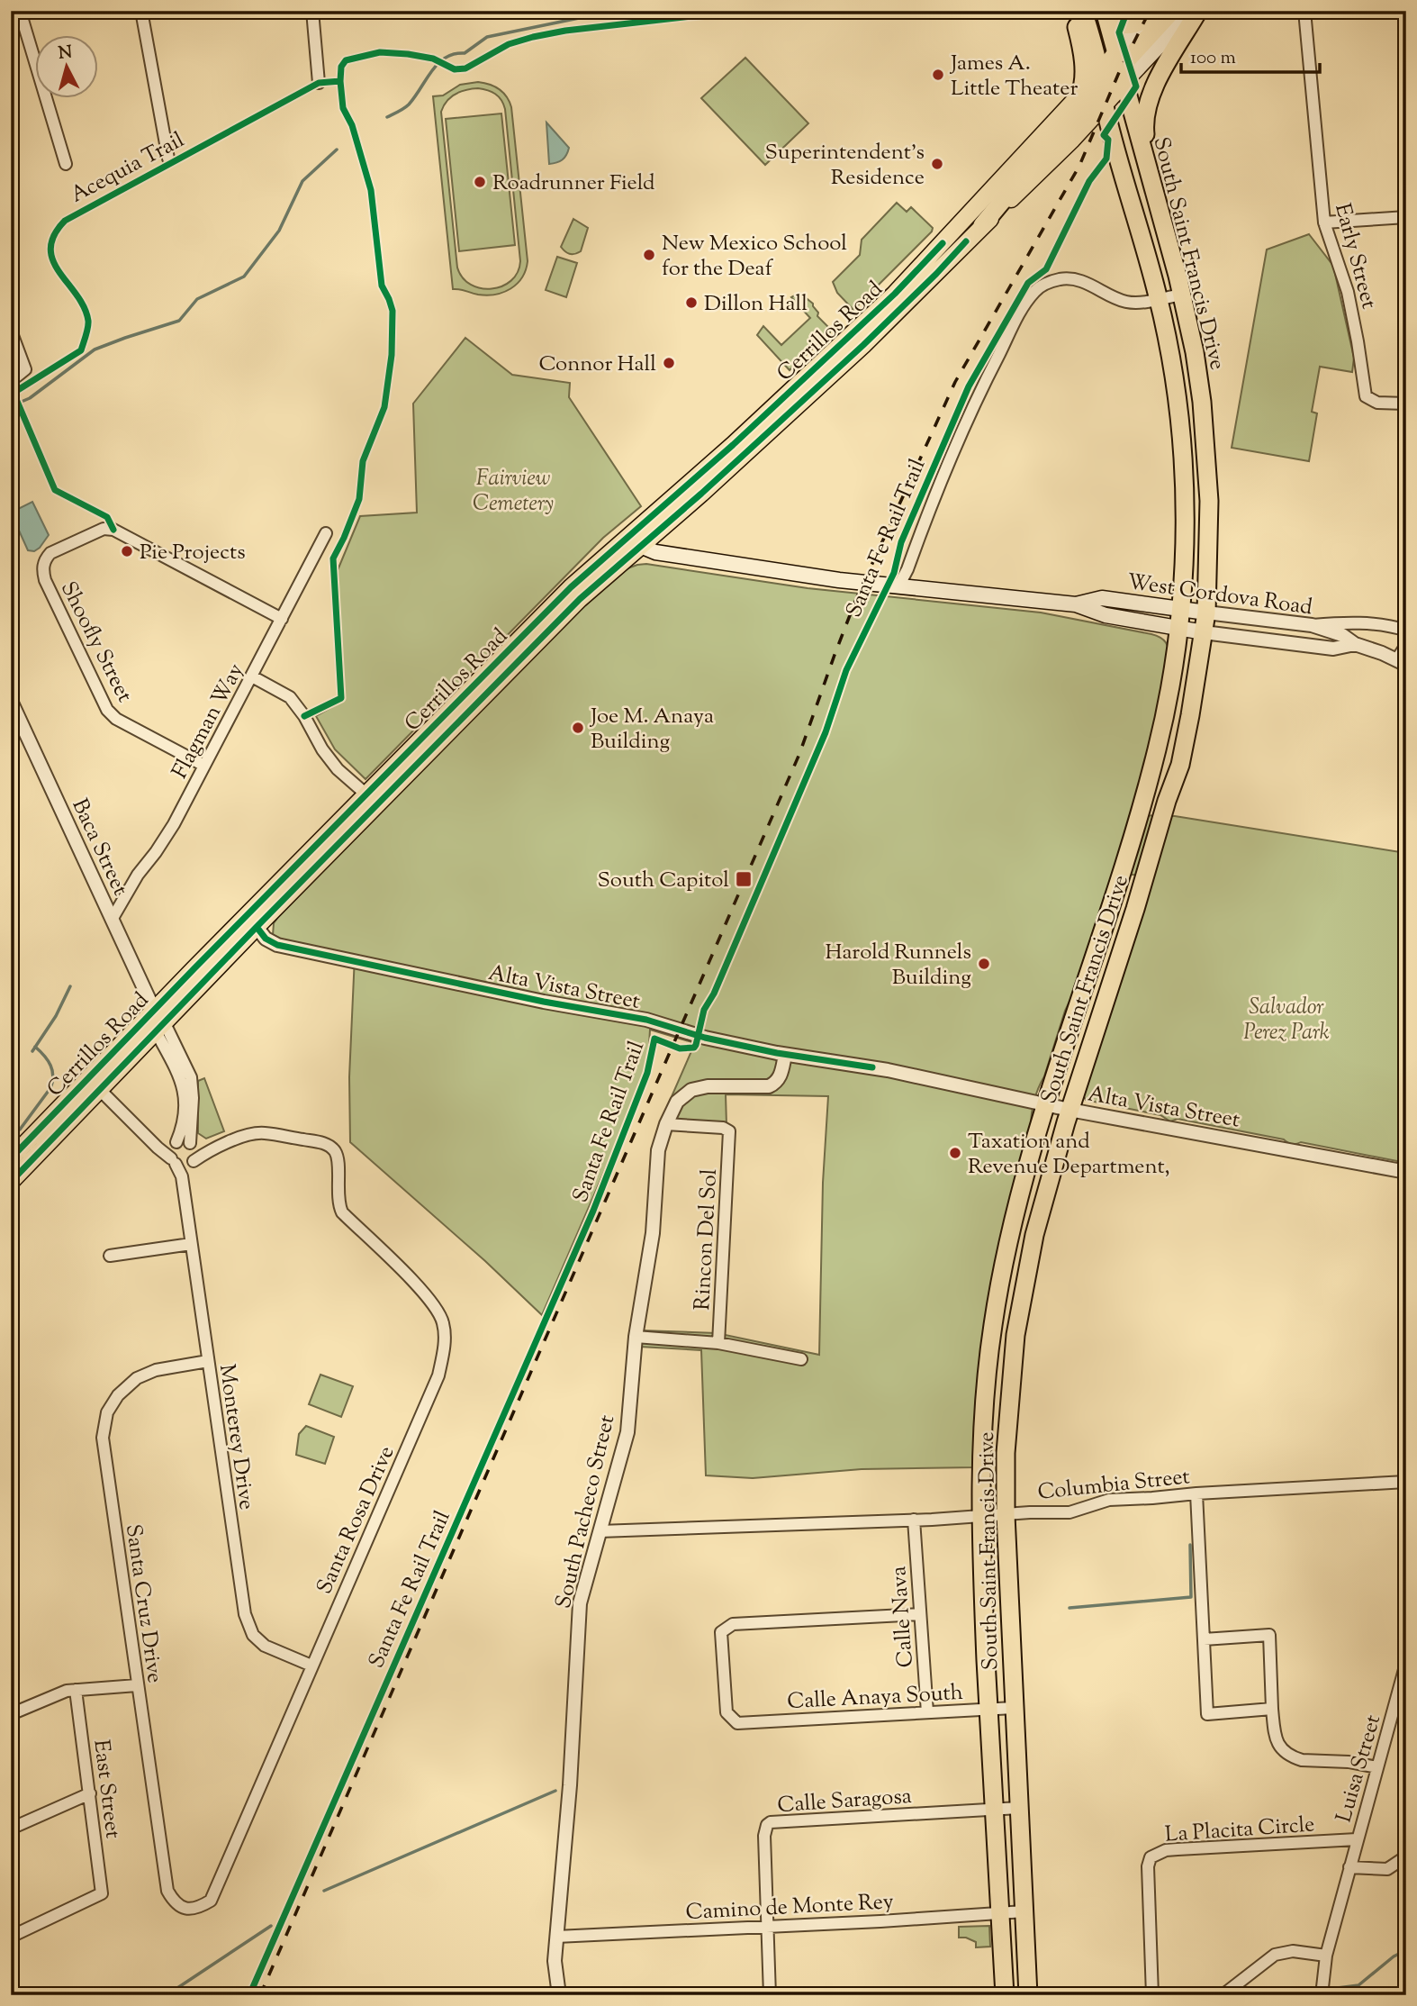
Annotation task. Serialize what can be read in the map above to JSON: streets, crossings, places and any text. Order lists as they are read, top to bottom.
{
  "streets": {
    "highway": ["South Saint Francis Drive"],
    "main road": ["Cerrillos Road", "West Cordova Road"],
    "street": [
      "Early Street",
      "Shoofly Street",
      "Flagman Way",
      "Baca Street",
      "Alta Vista Street",
      "Rincon Del Sol",
      "Monterey Drive",
      "Columbia Street",
      "South Pacheco Street",
      "Santa Rosa Drive",
      "Santa Cruz Drive",
      "Calle Nava",
      "Calle Anaya South",
      "Luisa Street",
      "East Street",
      "Calle Saragosa",
      "La Placita Circle",
      "Camino de Monte Rey"
    ],
    "cycle path": ["Acequia Trail", "Santa Fe Rail Trail"]
  },
  "crossings": [
    ["South Saint Francis Drive", "Cerrillos Road"],
    ["South Saint Francis Drive", "West Cordova Road"],
    ["South Saint Francis Drive", "Alta Vista Street"],
    ["South Saint Francis Drive", "Columbia Street"],
    ["South Saint Francis Drive", "Calle Anaya South"],
    ["South Saint Francis Drive", "Calle Saragosa"],
    ["South Saint Francis Drive", "Camino de Monte Rey"],
    ["Cerrillos Road", "West Cordova Road"],
    ["Cerrillos Road", "Baca Street"],
    ["Cerrillos Road", "Alta Vista Street"],
    ["Cerrillos Road", "Monterey Drive"],
    ["Shoofly Street", "Flagman Way"],
    ["Flagman Way", "Baca Street"],
    ["Alta Vista Street", "South Pacheco Street"],
    ["Rincon Del Sol", "South Pacheco Street"],
    ["Monterey Drive", "Santa Rosa Drive"],
    ["Monterey Drive", "Santa Cruz Drive"],
    ["Columbia Street", "South Pacheco Street"],
    ["Columbia Street", "Calle Nava"],
    ["South Pacheco Street", "Camino de Monte Rey"],
    ["Santa Rosa Drive", "Santa Cruz Drive"],
    ["Calle Nava", "Calle Anaya South"],
    ["Luisa Street", "La Placita Circle"],
    ["Calle Saragosa", "Camino de Monte Rey"]
  ],
  "parks": ["Fairview Cemetery", "Salvador Perez Park"],
  "places": {
    "other": [
      "James A. Little Theater",
      "Superintendent's Residence",
      "Roadrunner Field",
      "New Mexico School for the Deaf",
      "Dillon Hall",
      "Connor Hall",
      "Pie Projects",
      "Joe M. Anaya Building",
      "Harold Runnels Building",
      "Taxation and Revenue Department,"
    ],
    "transit": ["South Capitol"]
  },
  "scale_bar": "100 m",
  "north": "top"
}
